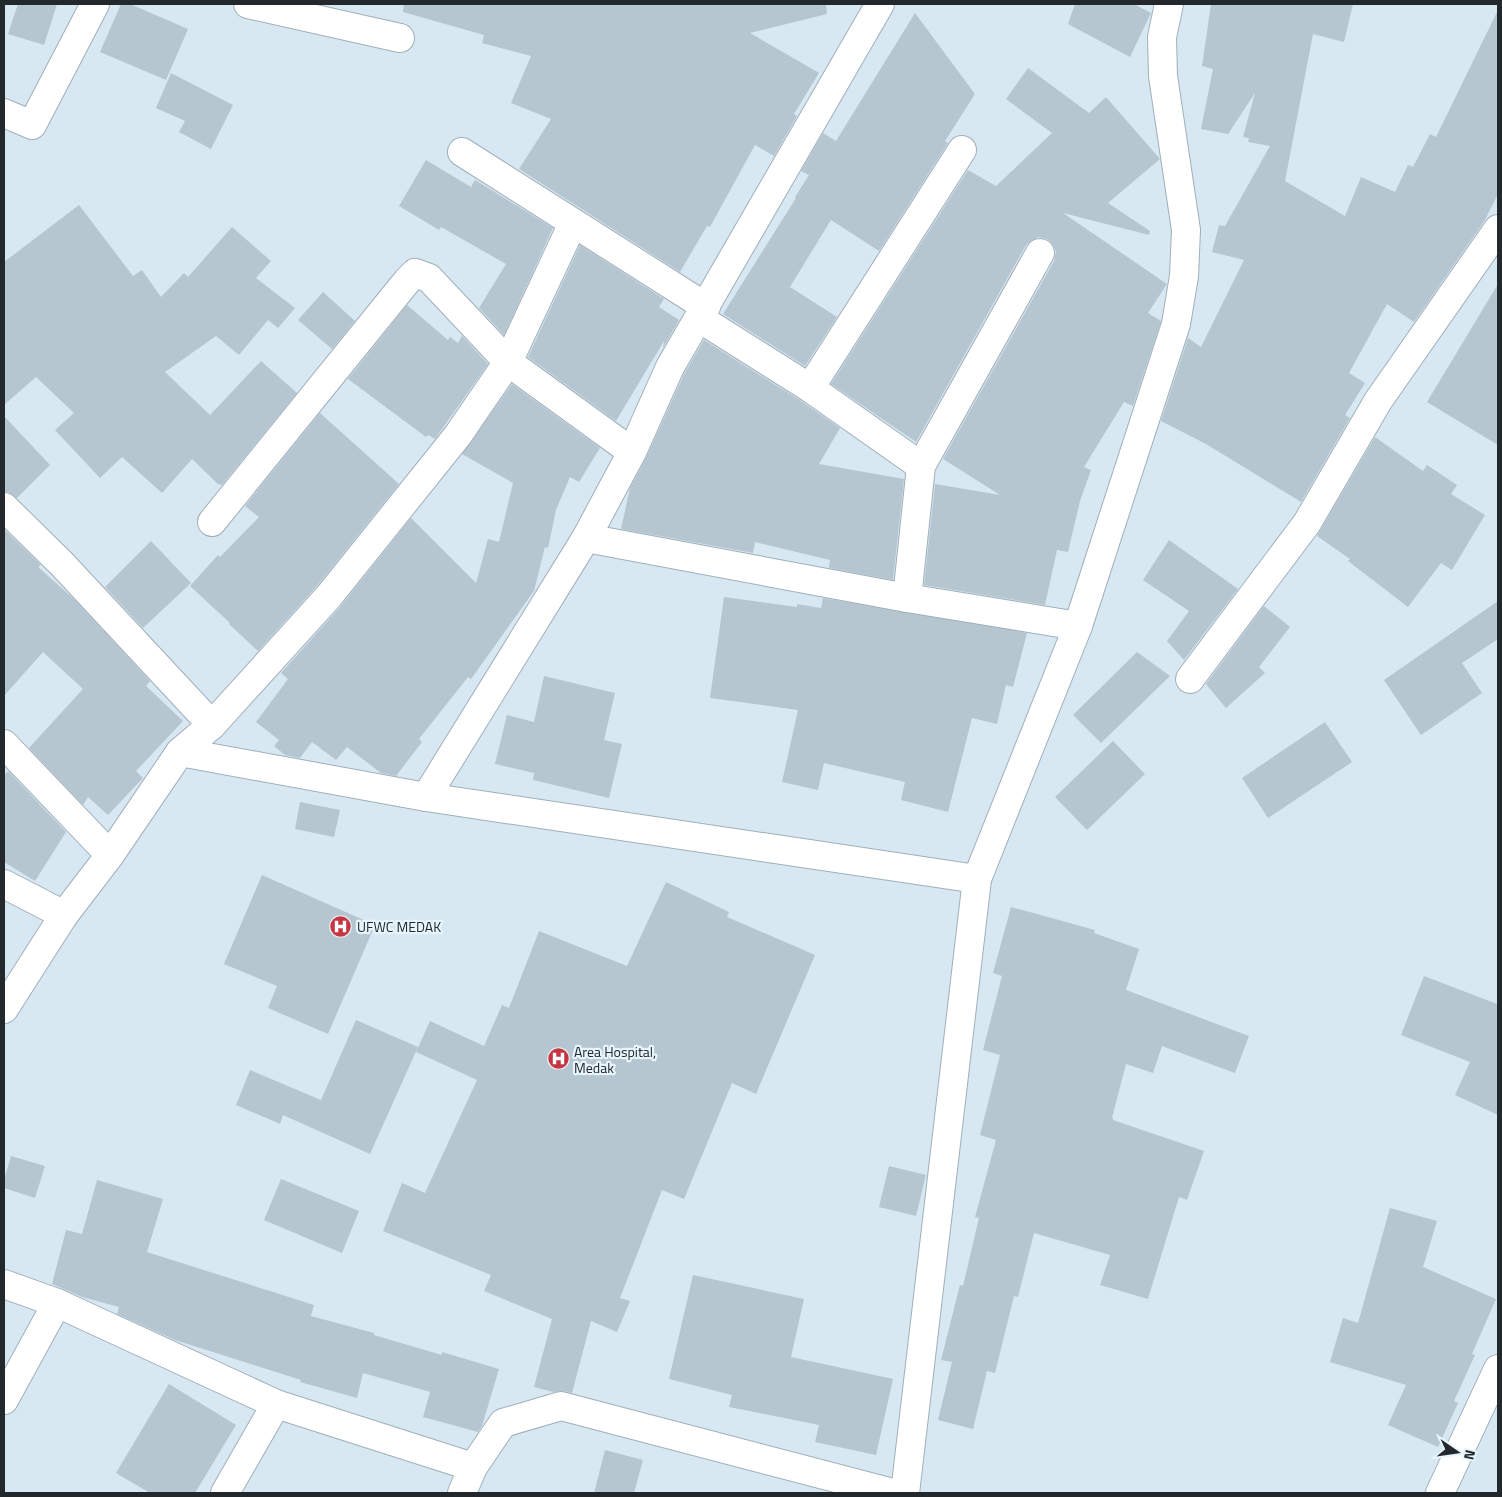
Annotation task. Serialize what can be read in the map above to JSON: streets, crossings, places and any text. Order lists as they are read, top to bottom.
{
  "places": {
    "hospital": ["UFWC MEDAK", "Area Hospital, Medak"]
  },
  "north": "right"
}
